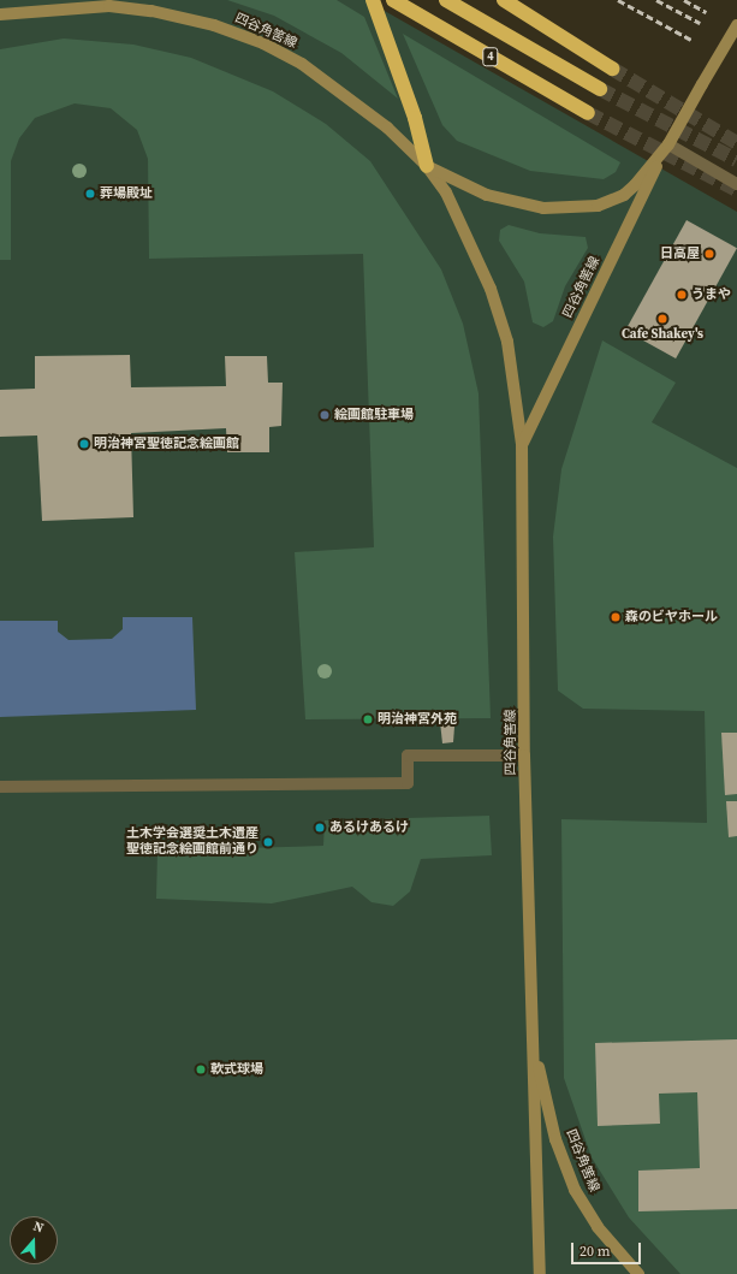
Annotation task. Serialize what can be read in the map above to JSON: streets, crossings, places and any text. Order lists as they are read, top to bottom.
{
  "streets": {
    "highway": ["4"],
    "main road": ["四谷角筈線"]
  },
  "places": [
    "葬場殿址",
    "日高屋",
    "うまや",
    "Cafe Shakey's",
    "絵画館駐車場",
    "明治神宮聖徳記念絵画館",
    "森のビヤホール",
    "明治神宮外苑",
    "あるけあるけ",
    "土木学会選奨土木遺産 聖徳記念絵画館前通り",
    "軟式球場"
  ],
  "scale_bar": "20 m",
  "north": "top"
}
